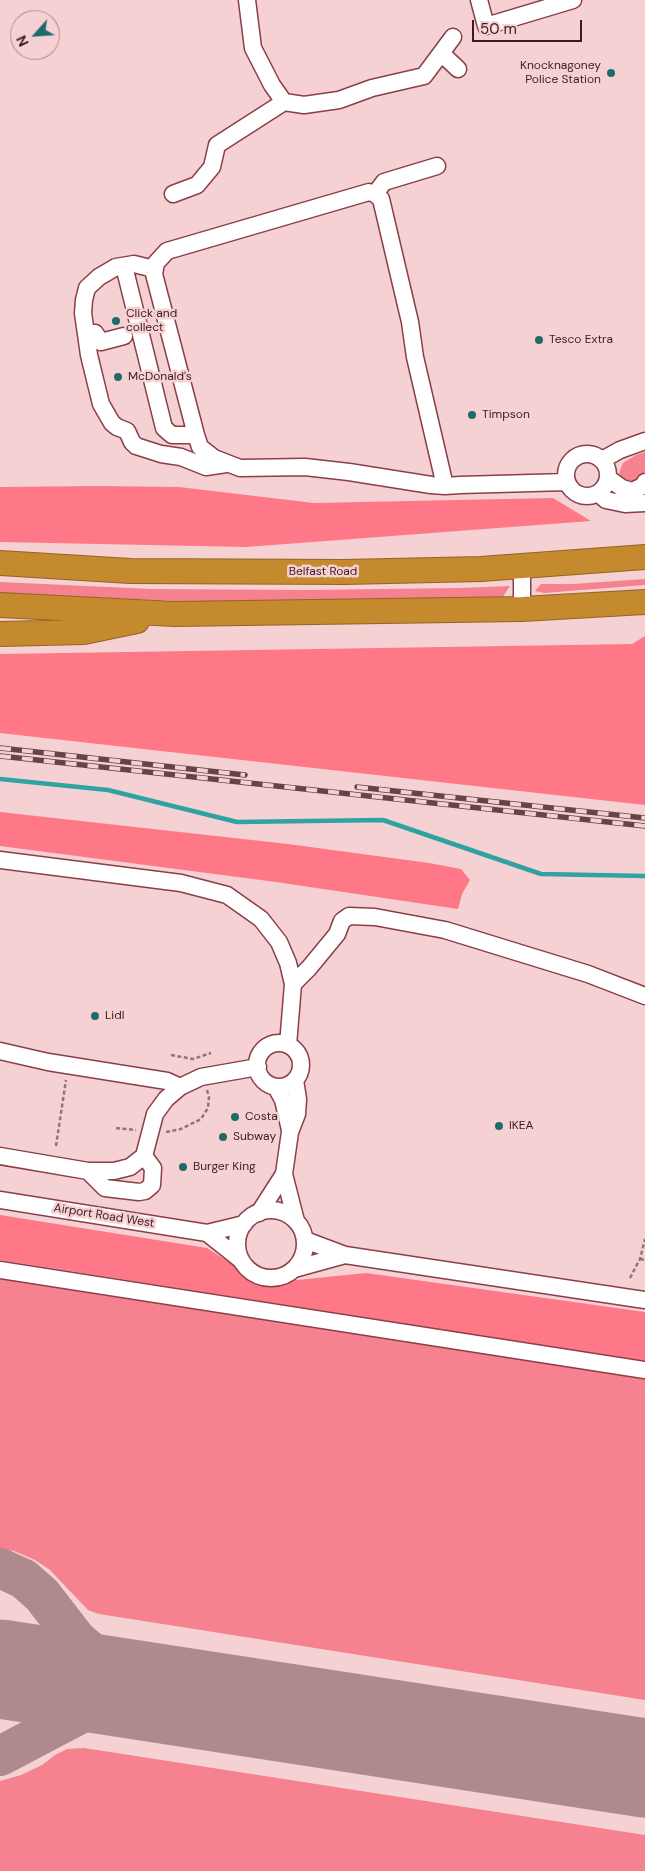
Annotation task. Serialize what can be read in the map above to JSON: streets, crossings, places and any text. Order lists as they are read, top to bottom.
{
  "streets": {
    "highway": ["Belfast Road"],
    "street": ["Airport Road West"]
  },
  "places": [
    "Knocknagoney Police Station",
    "Click and collect",
    "Tesco Extra",
    "McDonald's",
    "Timpson",
    "Lidl",
    "Costa",
    "IKEA",
    "Subway",
    "Burger King"
  ],
  "scale_bar": "50 m",
  "north": "bottom left"
}
